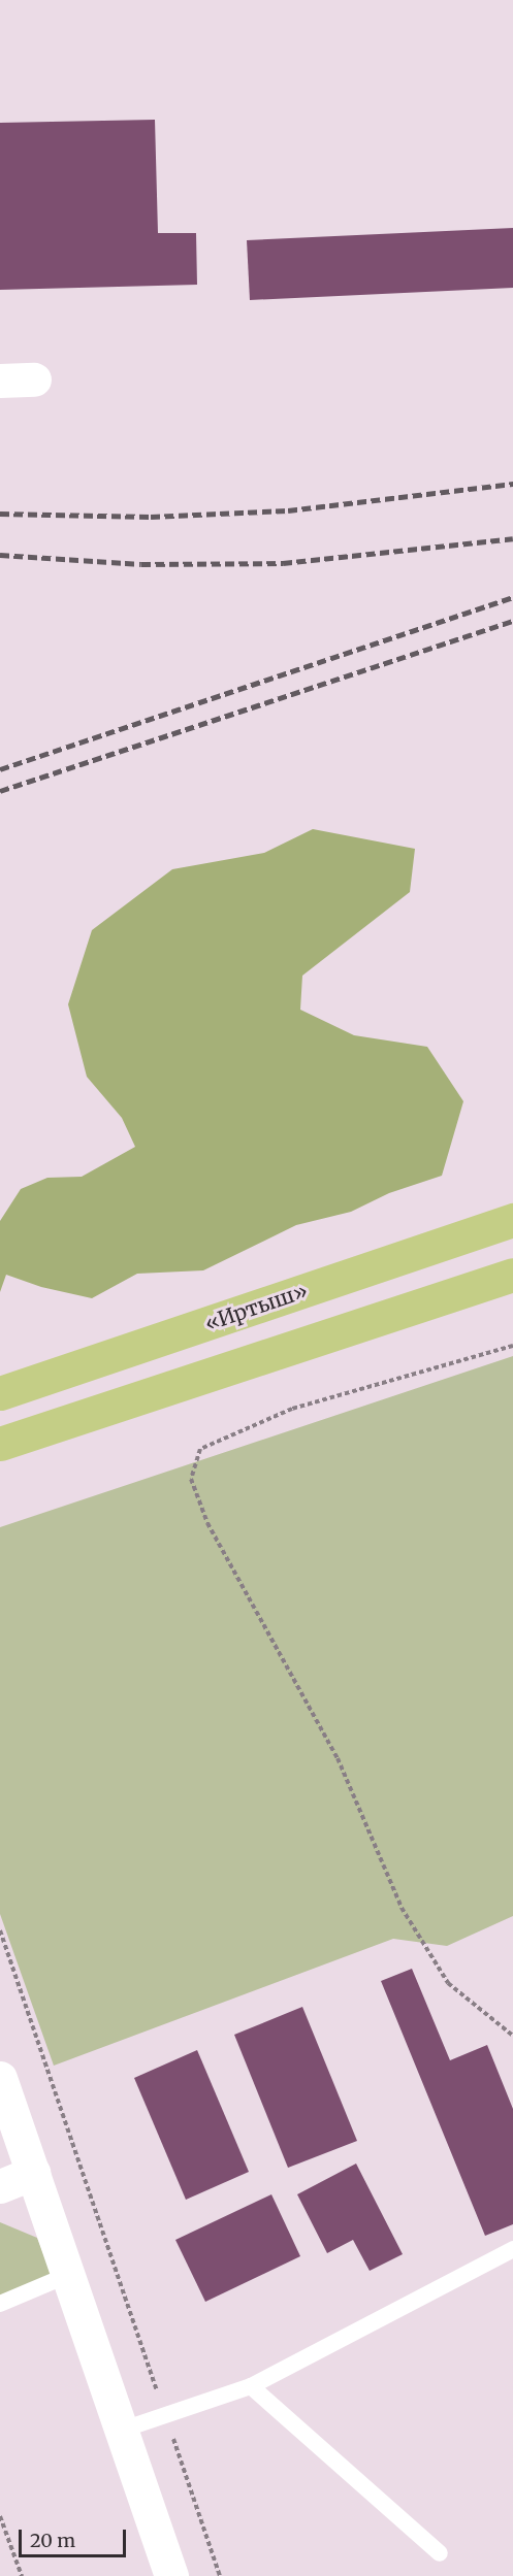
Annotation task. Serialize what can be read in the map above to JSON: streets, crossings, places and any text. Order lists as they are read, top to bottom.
{
  "streets": {
    "main road": ["«Иртыш»"]
  },
  "scale_bar": "20 m"
}
